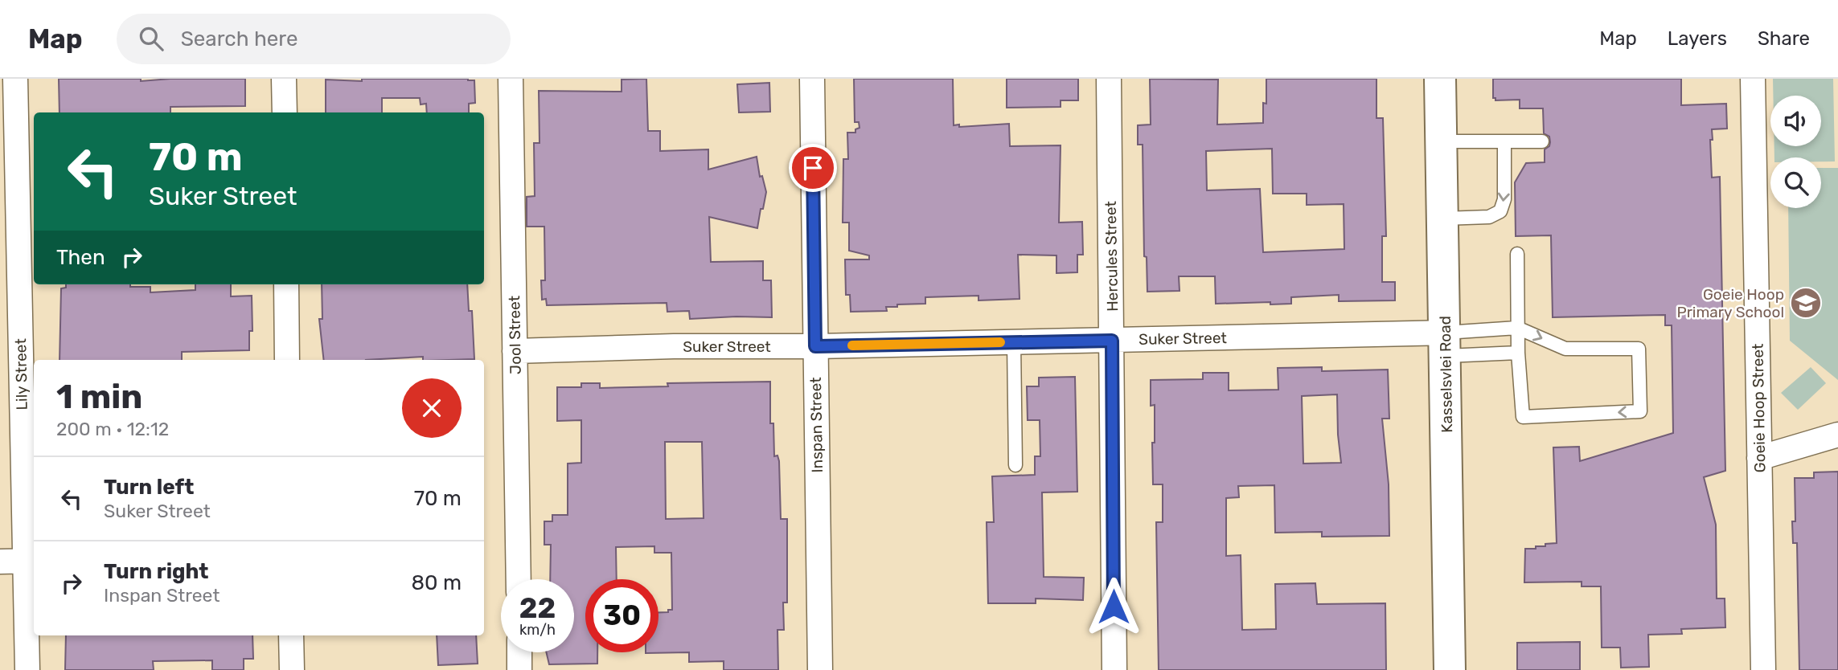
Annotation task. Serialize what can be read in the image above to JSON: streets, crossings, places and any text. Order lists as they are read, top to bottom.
{
  "streets": {
    "street": [
      "Hercules Street",
      "Jool Street",
      "Suker Street",
      "Lily Street",
      "Kasselsvlei Road",
      "Goeie Hoop Street",
      "Inspan Street"
    ]
  },
  "crossings": [
    ["Hercules Street", "Suker Street"],
    ["Jool Street", "Suker Street"],
    ["Suker Street", "Kasselsvlei Road"],
    ["Suker Street", "Inspan Street"]
  ],
  "places": {
    "school or university": ["Goeie Hoop Primary School"]
  },
  "page": {
    "header": "Map",
    "search": "Search here",
    "nav": ["Map", "Layers", "Share"],
    "turn": ["70 m", "Suker Street"],
    "then": "Then",
    "heading": ["1 min", "200 m · 12:12"],
    "list": [
      {
        "name": "Turn left",
        "note": "Suker Street",
        "value": "70 m"
      },
      {
        "name": "Turn right",
        "note": "Inspan Street",
        "value": "80 m"
      }
    ],
    "speed": "22 km/h",
    "limit": "30"
  }
}
